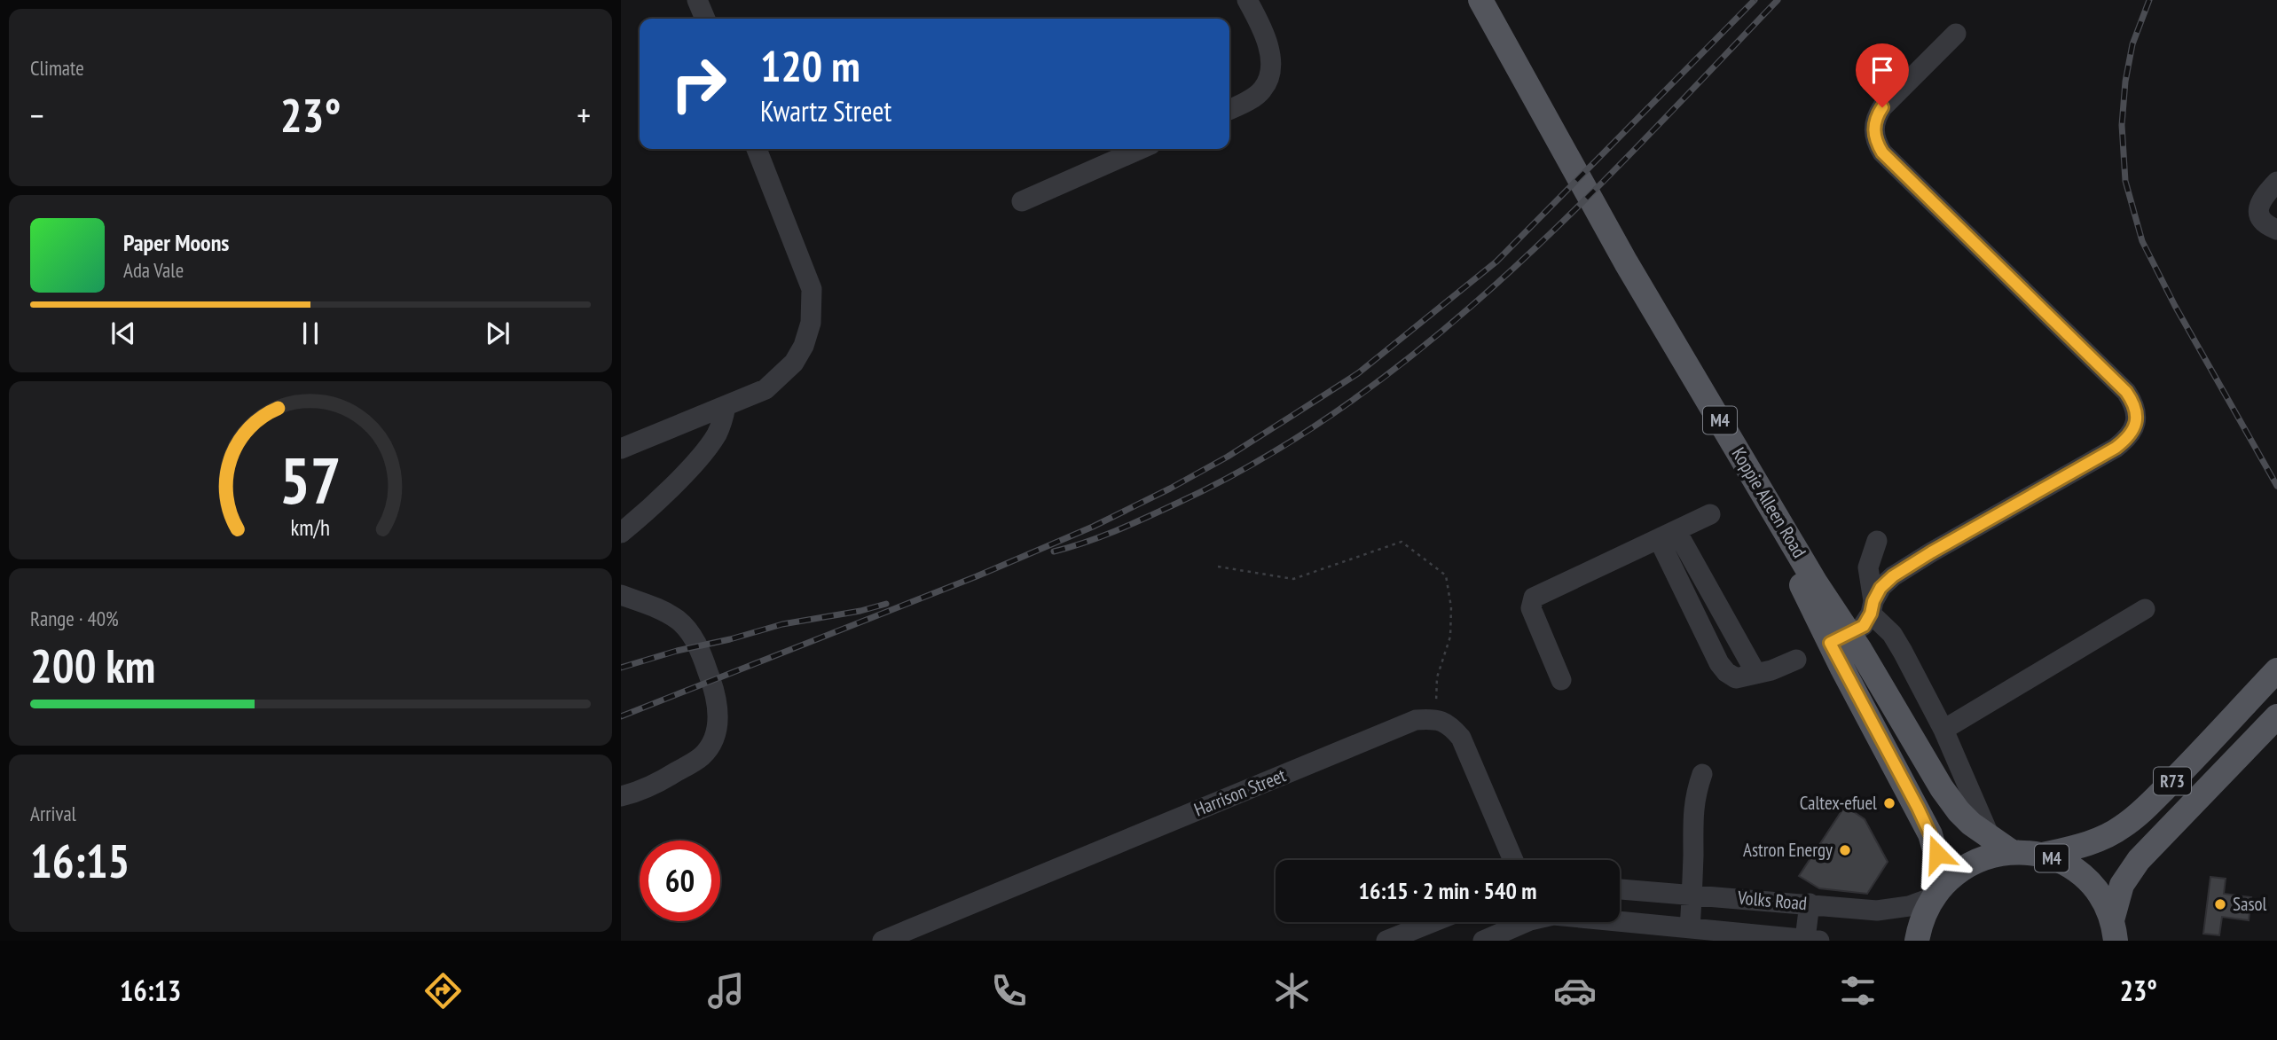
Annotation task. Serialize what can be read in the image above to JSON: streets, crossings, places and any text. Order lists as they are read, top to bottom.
{
  "streets": {
    "main road": ["M4", "Koppie Alleen Road", "R73"],
    "street": ["Harrison Street", "Volks Road"]
  },
  "crossings": [
    ["M4", "Koppie Alleen Road"],
    ["M4", "R73"],
    ["M4", "Volks Road"],
    ["Koppie Alleen Road", "Volks Road"]
  ],
  "places": ["Caltex-efuel", "Astron Energy", "Sasol"],
  "page": {
    "tile": [
      "Climate",
      ["Range · 40%", "200 km"],
      ["Arrival", "16:15"]
    ],
    "turn": ["120 m", "Kwartz Street"],
    "heat": ["−", "23°", "+"],
    "song": ["Paper Moons", "Ada Vale"],
    "limit": "60",
    "trip": "16:15 · 2 min · 540 m",
    "tabs": ["16:13", "23°"],
    "gauge": ["57", "km/h"]
  }
}
